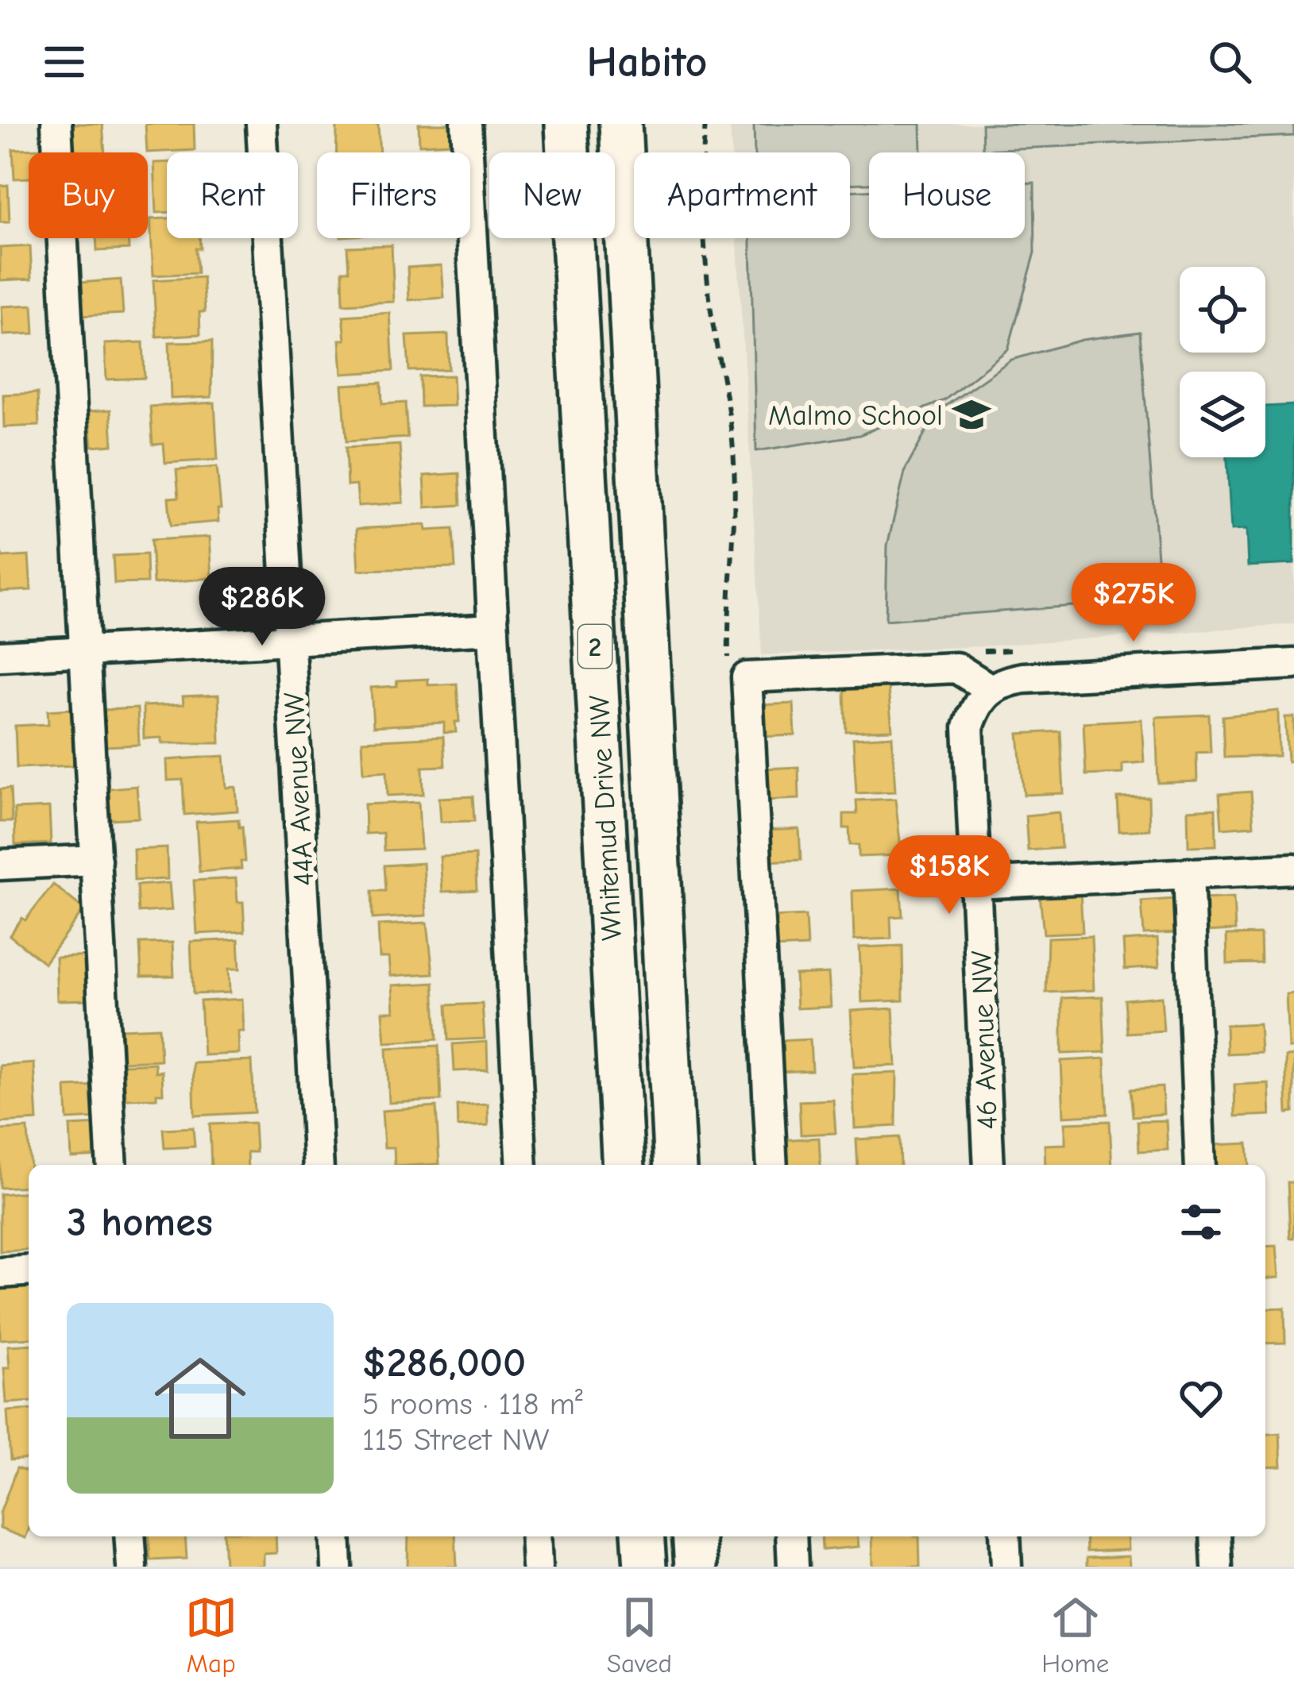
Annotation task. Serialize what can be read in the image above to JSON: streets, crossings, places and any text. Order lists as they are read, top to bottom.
{
  "streets": {
    "highway": ["2", "Whitemud Drive NW"],
    "street": ["44A Avenue NW", "46 Avenue NW"]
  },
  "places": {
    "school or university": ["Malmo School"]
  },
  "page": {
    "header": "Habito",
    "chip": [
      "Buy",
      "Rent",
      "Filters",
      "New",
      "Apartment",
      "House"
    ],
    "price": ["$275K", "$286K", "$158K"],
    "heading": "3 homes",
    "list": [
      {
        "name": "$286,000",
        "note": "5 rooms · 118 m² · 115 Street NW"
      }
    ],
    "tabs": ["Map", "Saved", "Home"]
  }
}
